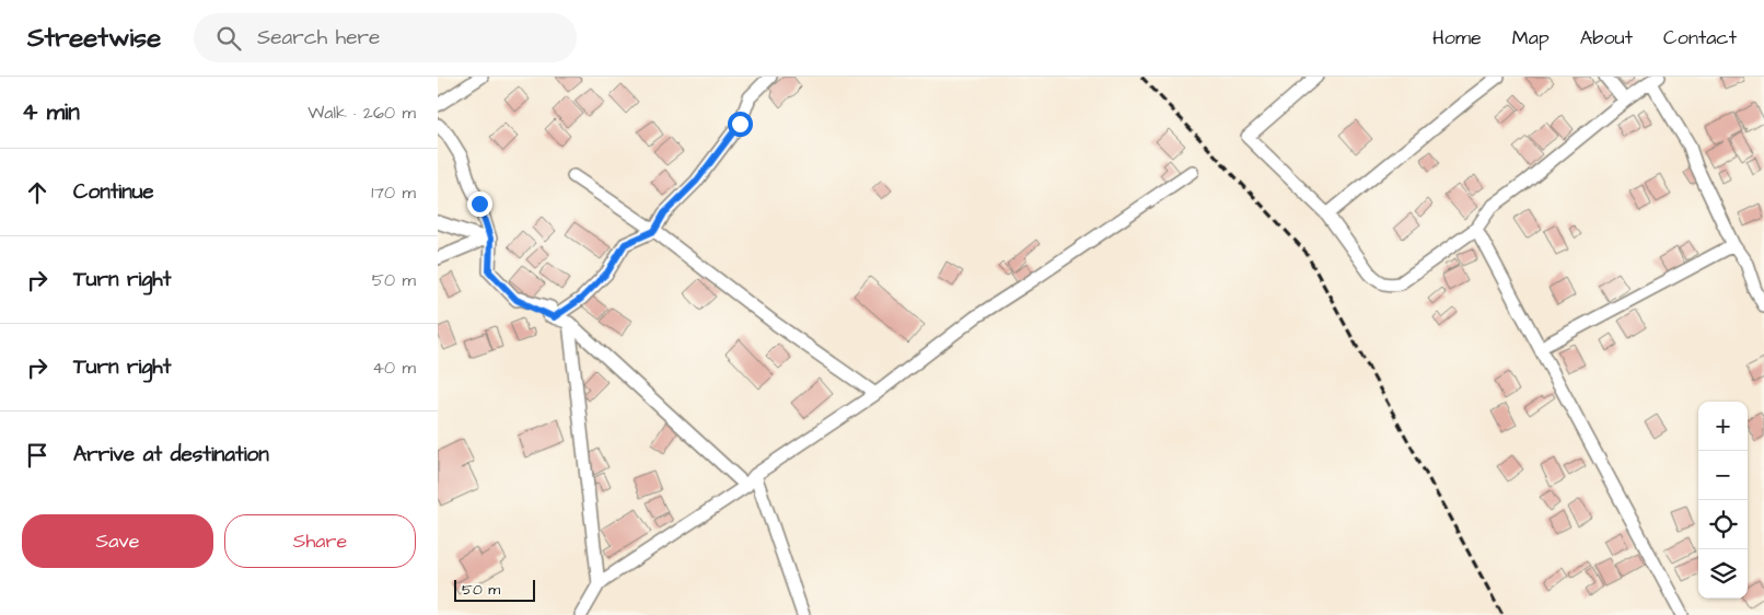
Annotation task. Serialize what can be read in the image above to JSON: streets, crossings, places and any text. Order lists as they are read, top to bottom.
{
  "scale_bar": "50 m",
  "page": {
    "header": "Streetwise",
    "search": "Search here",
    "nav": [
      "Home",
      "Map",
      "About",
      "Contact"
    ],
    "heading": ["4 min", "Walk · 260 m"],
    "list": [
      ["Continue", "170 m"],
      ["Turn right", "50 m"],
      ["Turn right", "40 m"],
      "Arrive at destination"
    ],
    "map_buttons": ["+", "−"],
    "buttons": ["Save", "Share"],
    "scale": "50 m"
  }
}
